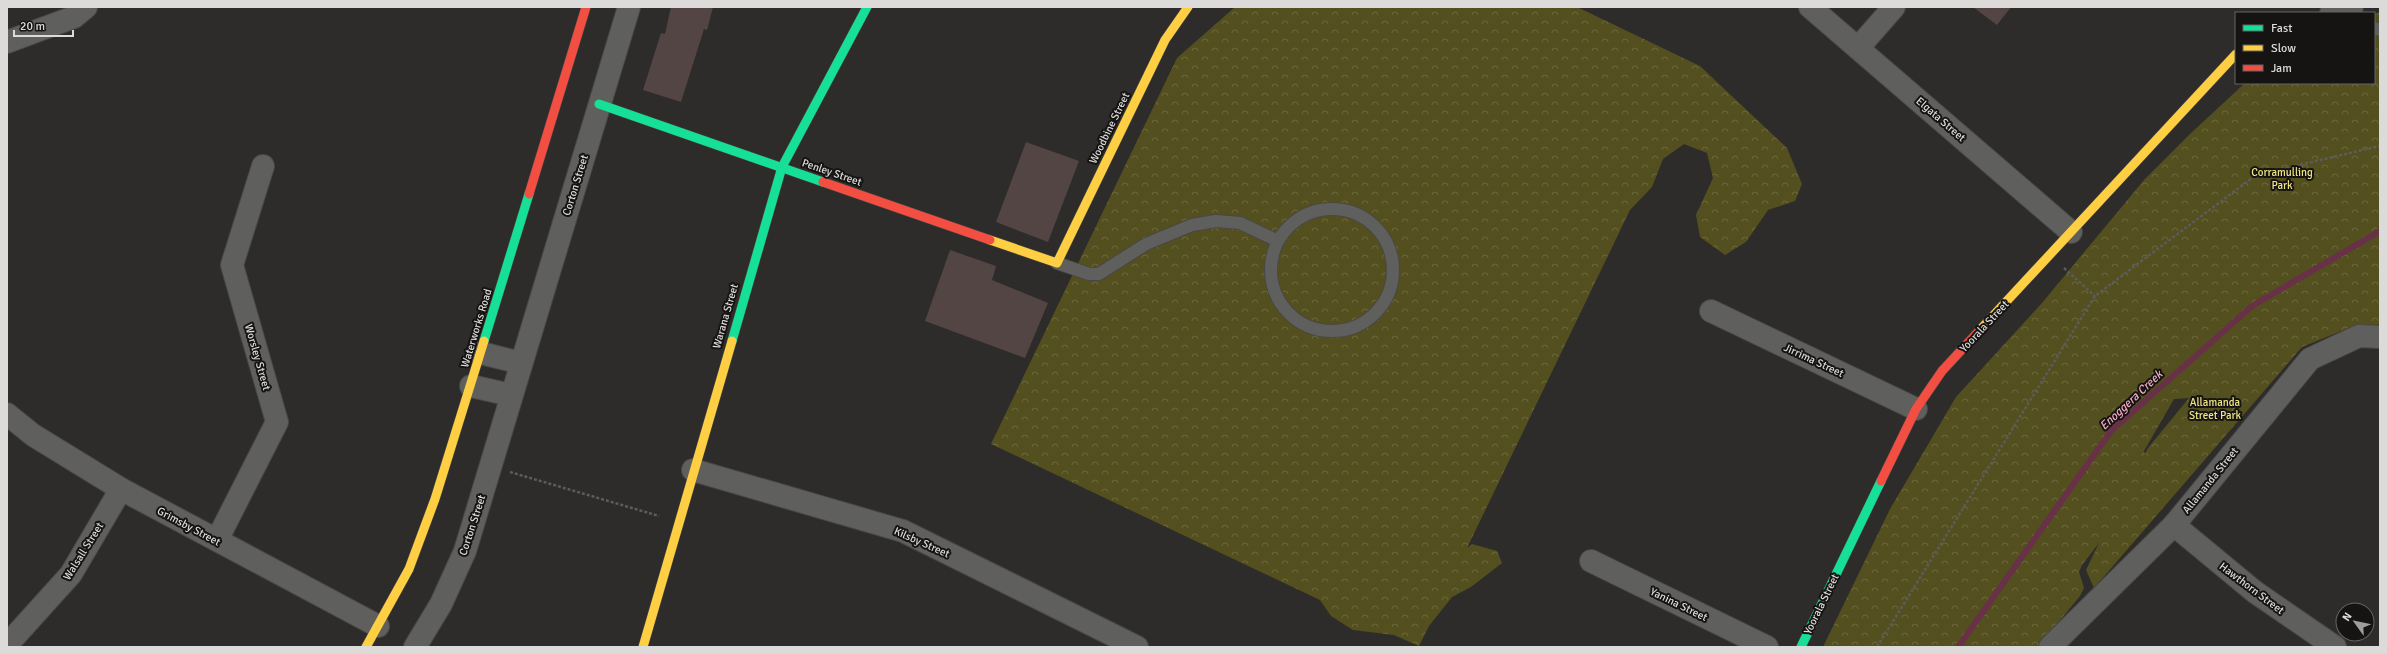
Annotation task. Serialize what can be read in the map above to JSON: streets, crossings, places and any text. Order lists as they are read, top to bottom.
{
  "streets": {
    "street": [
      "Elgata Street",
      "Woodbine Street",
      "Penley Street",
      "Corton Street",
      "Warana Street",
      "Yoorala Street",
      "Waterworks Road",
      "Worsley Street",
      "Jirrima Street",
      "Allamanda Street",
      "Grimsby Street",
      "Kilsby Street",
      "Walsall Street",
      "Hawthorn Street",
      "Yanina Street"
    ]
  },
  "crossings": [
    ["Elgata Street", "Yoorala Street"],
    ["Woodbine Street", "Penley Street"],
    ["Penley Street", "Corton Street"],
    ["Penley Street", "Warana Street"],
    ["Warana Street", "Kilsby Street"],
    ["Yoorala Street", "Jirrima Street"],
    ["Waterworks Road", "Grimsby Street"],
    ["Worsley Street", "Grimsby Street"],
    ["Allamanda Street", "Hawthorn Street"],
    ["Grimsby Street", "Walsall Street"]
  ],
  "water": ["Enoggera Creek"],
  "parks": ["Corramulling Park", "Allamanda Street Park"],
  "legend": ["Fast", "Slow", "Jam"],
  "scale_bar": "20 m",
  "north": "top left"
}
